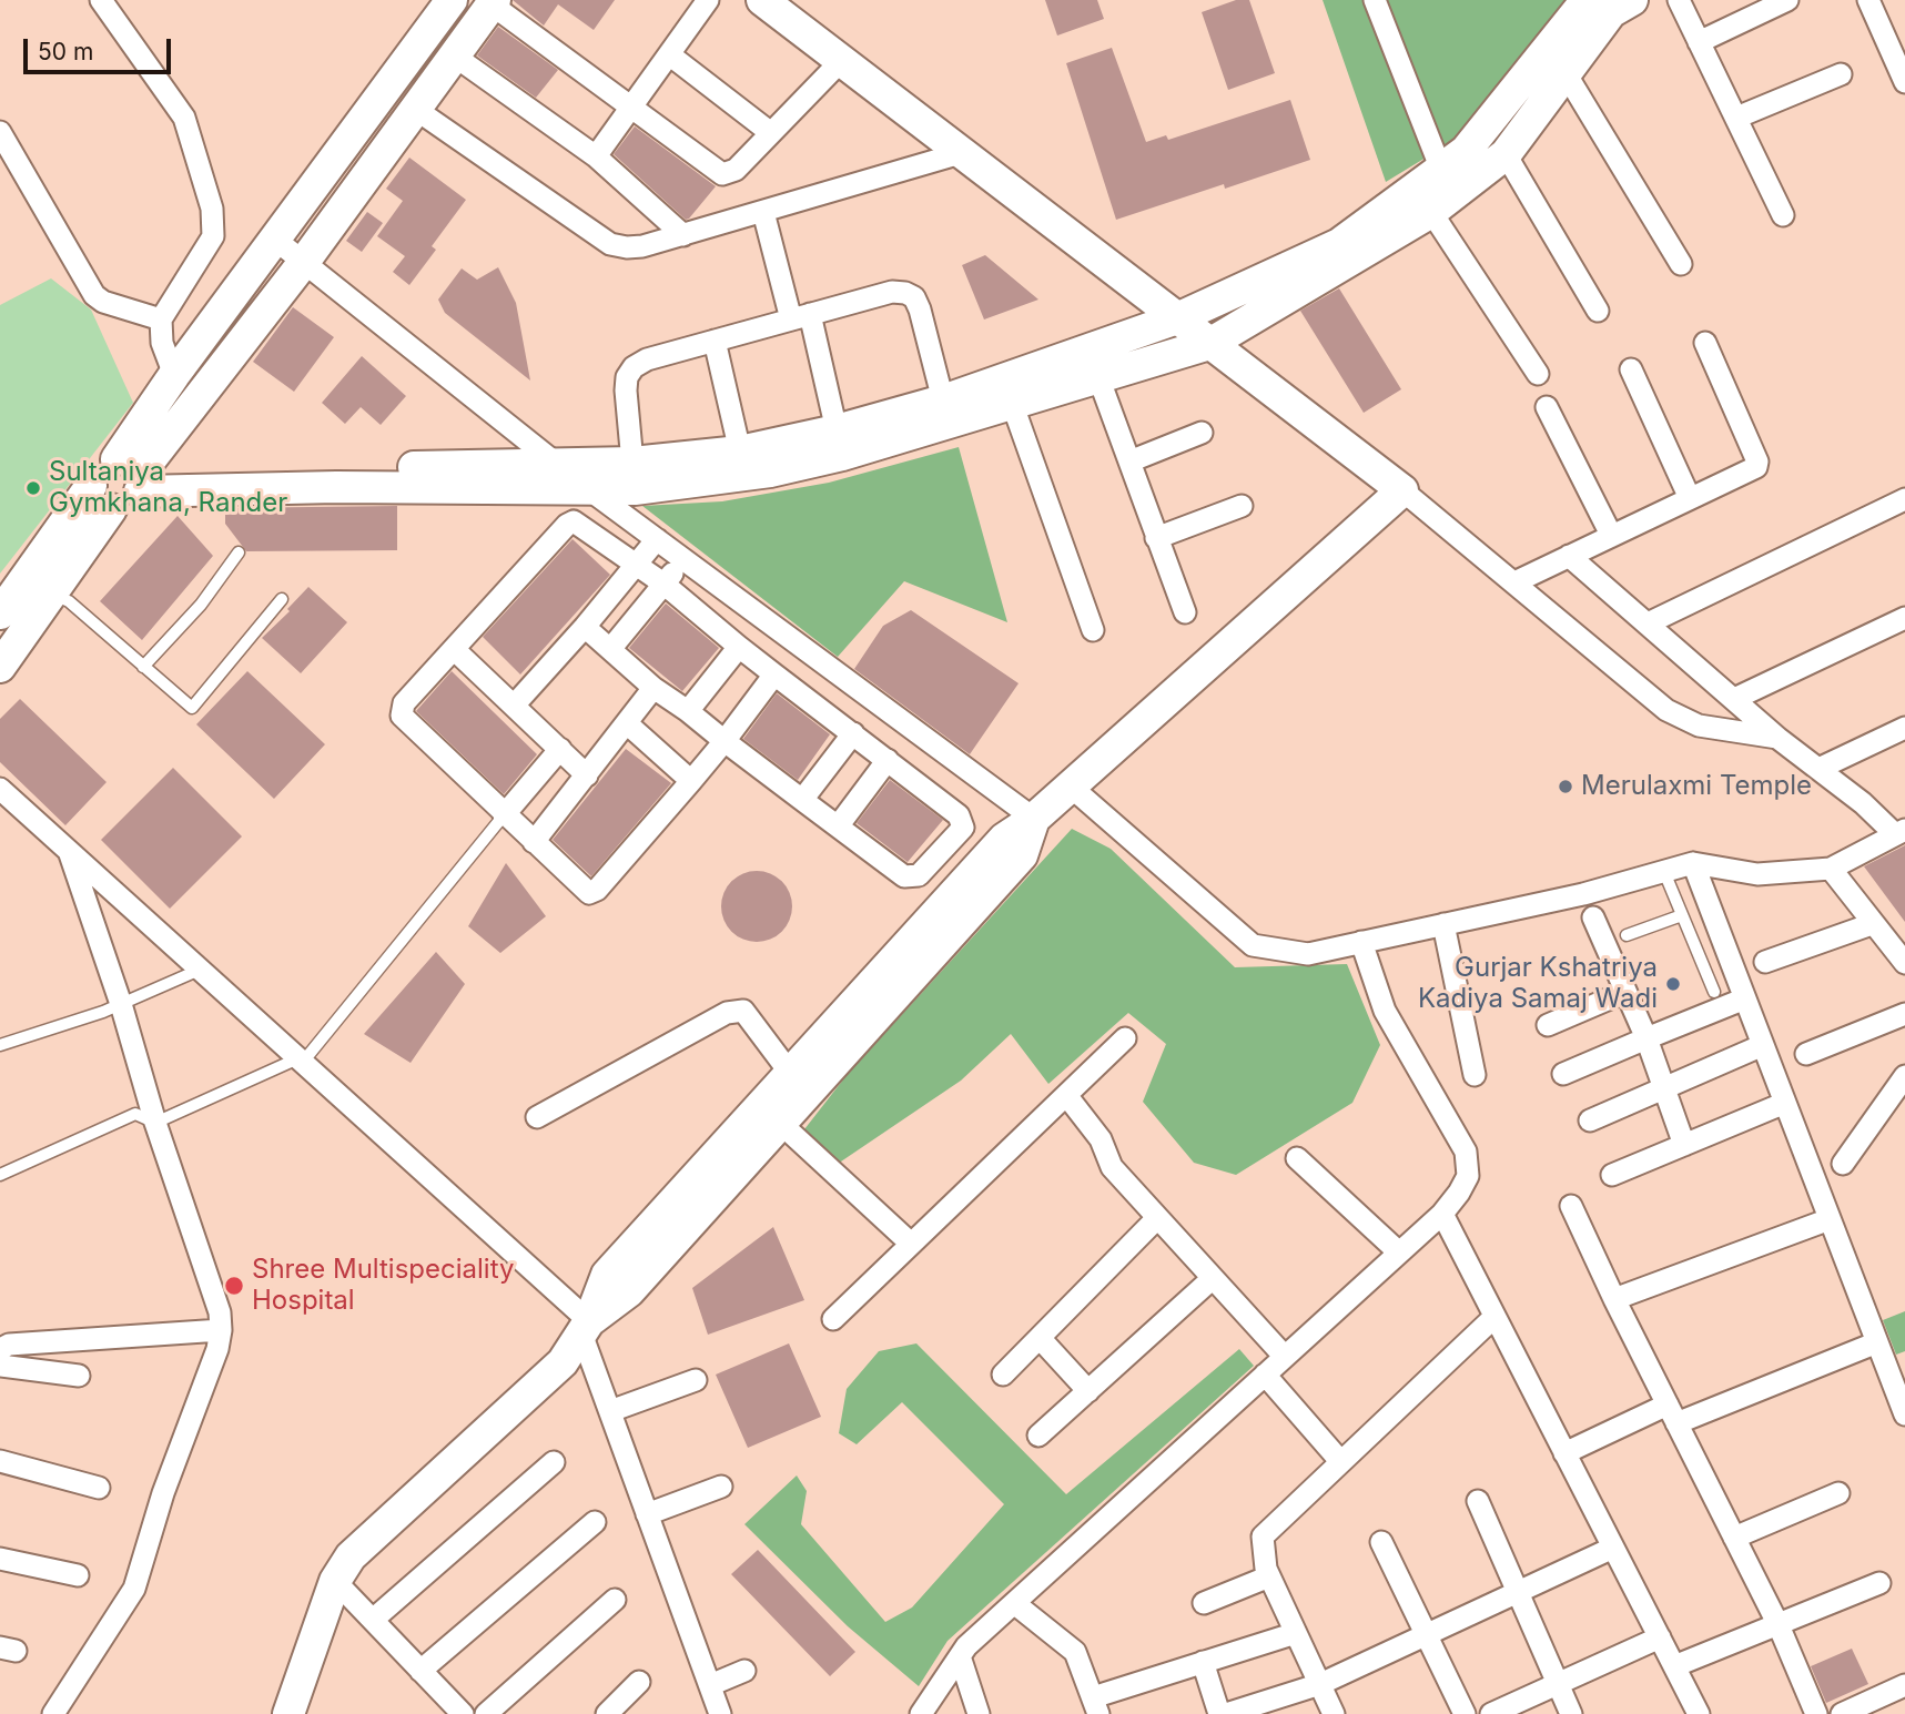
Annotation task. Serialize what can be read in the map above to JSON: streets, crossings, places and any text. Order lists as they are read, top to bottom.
{
  "places": [
    "Sultaniya Gymkhana, Rander",
    "Merulaxmi Temple",
    "Gurjar Kshatriya Kadiya Samaj Wadi",
    "Shree Multispeciality Hospital"
  ],
  "scale_bar": "50 m"
}
